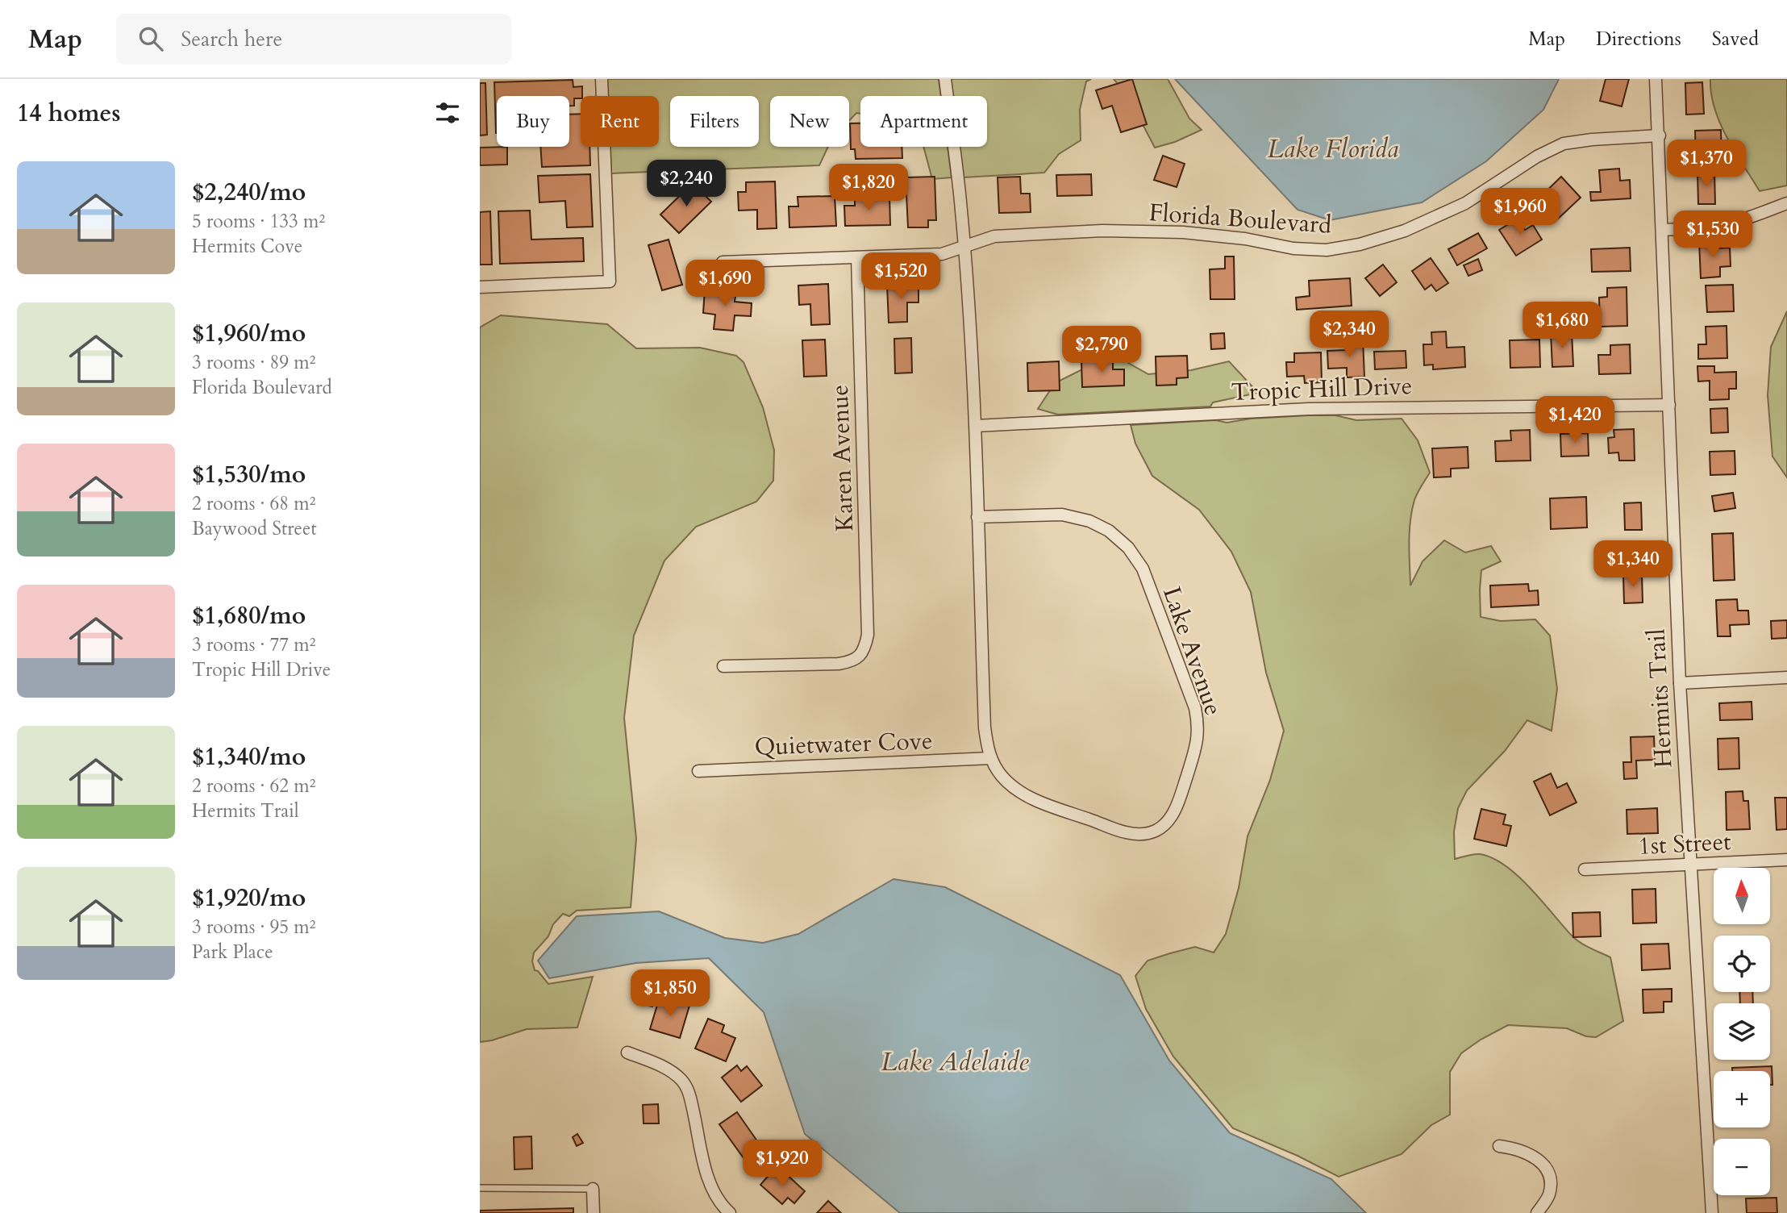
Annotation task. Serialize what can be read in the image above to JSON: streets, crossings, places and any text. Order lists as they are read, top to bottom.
{
  "streets": {
    "street": [
      "Florida Boulevard",
      "Tropic Hill Drive",
      "Karen Avenue",
      "Lake Avenue",
      "Hermits Trail",
      "Quietwater Cove",
      "1st Street"
    ]
  },
  "crossings": [
    ["Florida Boulevard", "Karen Avenue"],
    ["Florida Boulevard", "Lake Avenue"],
    ["Florida Boulevard", "Hermits Trail"],
    ["Tropic Hill Drive", "Lake Avenue"],
    ["Tropic Hill Drive", "Hermits Trail"],
    ["Lake Avenue", "Quietwater Cove"],
    ["Hermits Trail", "1st Street"]
  ],
  "water": ["Lake Florida", "Lake Adelaide"],
  "north": "top",
  "page": {
    "header": "Map",
    "search": "Search here",
    "nav": ["Map", "Directions", "Saved"],
    "heading": "14 homes",
    "chip": [
      "Buy",
      "Rent",
      "Filters",
      "New",
      "Apartment"
    ],
    "price": [
      "$1,370",
      "$2,240",
      "$1,820",
      "$1,960",
      "$1,530",
      "$1,520",
      "$1,690",
      "$1,680",
      "$2,340",
      "$2,790",
      "$1,420",
      "$1,340",
      "$1,850",
      "$1,920"
    ],
    "list": [
      {
        "name": "$2,240/mo",
        "note": "5 rooms · 133 m² · Hermits Cove"
      },
      {
        "name": "$1,960/mo",
        "note": "3 rooms · 89 m² · Florida Boulevard"
      },
      {
        "name": "$1,530/mo",
        "note": "2 rooms · 68 m² · Baywood Street"
      },
      {
        "name": "$1,680/mo",
        "note": "3 rooms · 77 m² · Tropic Hill Drive"
      },
      {
        "name": "$1,340/mo",
        "note": "2 rooms · 62 m² · Hermits Trail"
      },
      {
        "name": "$1,920/mo",
        "note": "3 rooms · 95 m² · Park Place"
      }
    ],
    "map_buttons": ["+", "−"]
  }
}
